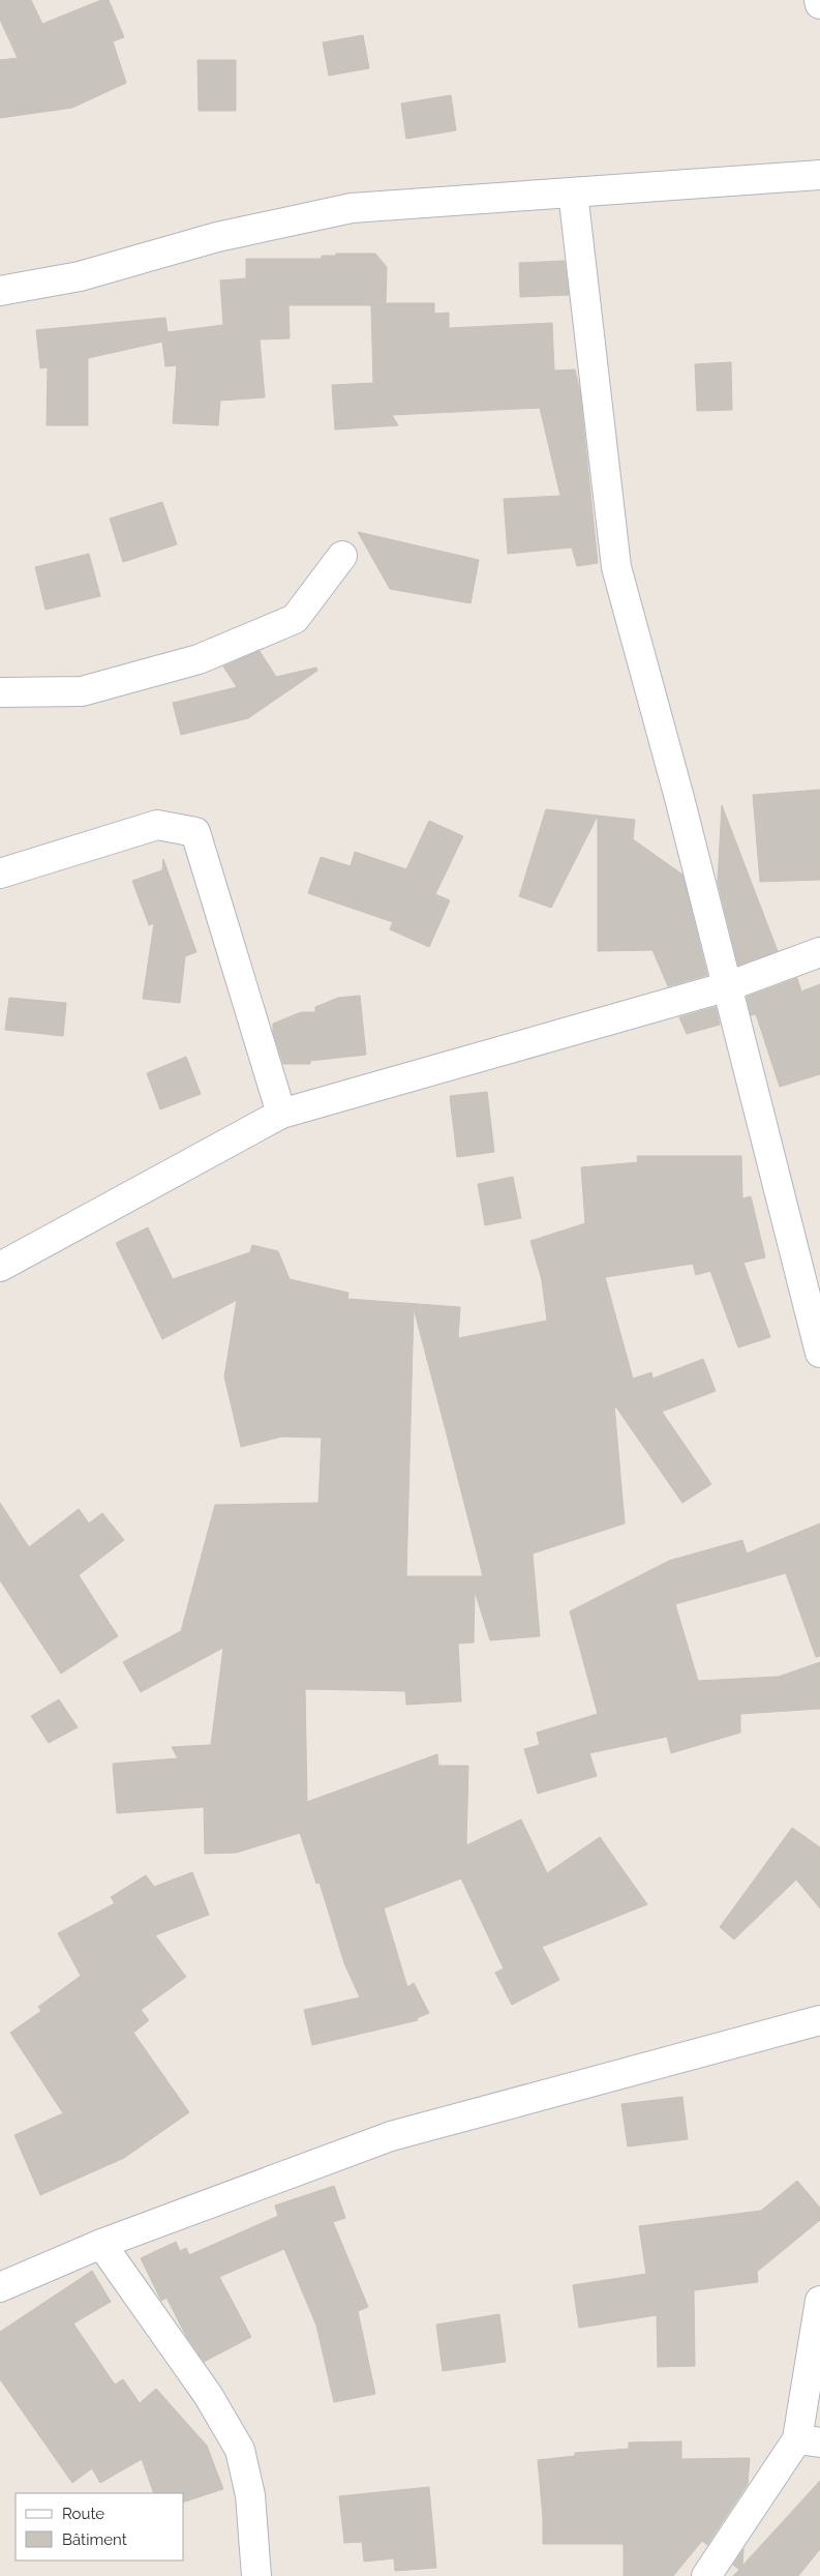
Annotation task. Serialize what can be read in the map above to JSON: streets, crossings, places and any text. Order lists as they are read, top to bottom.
{
  "legend": ["Route", "Bâtiment"]
}
